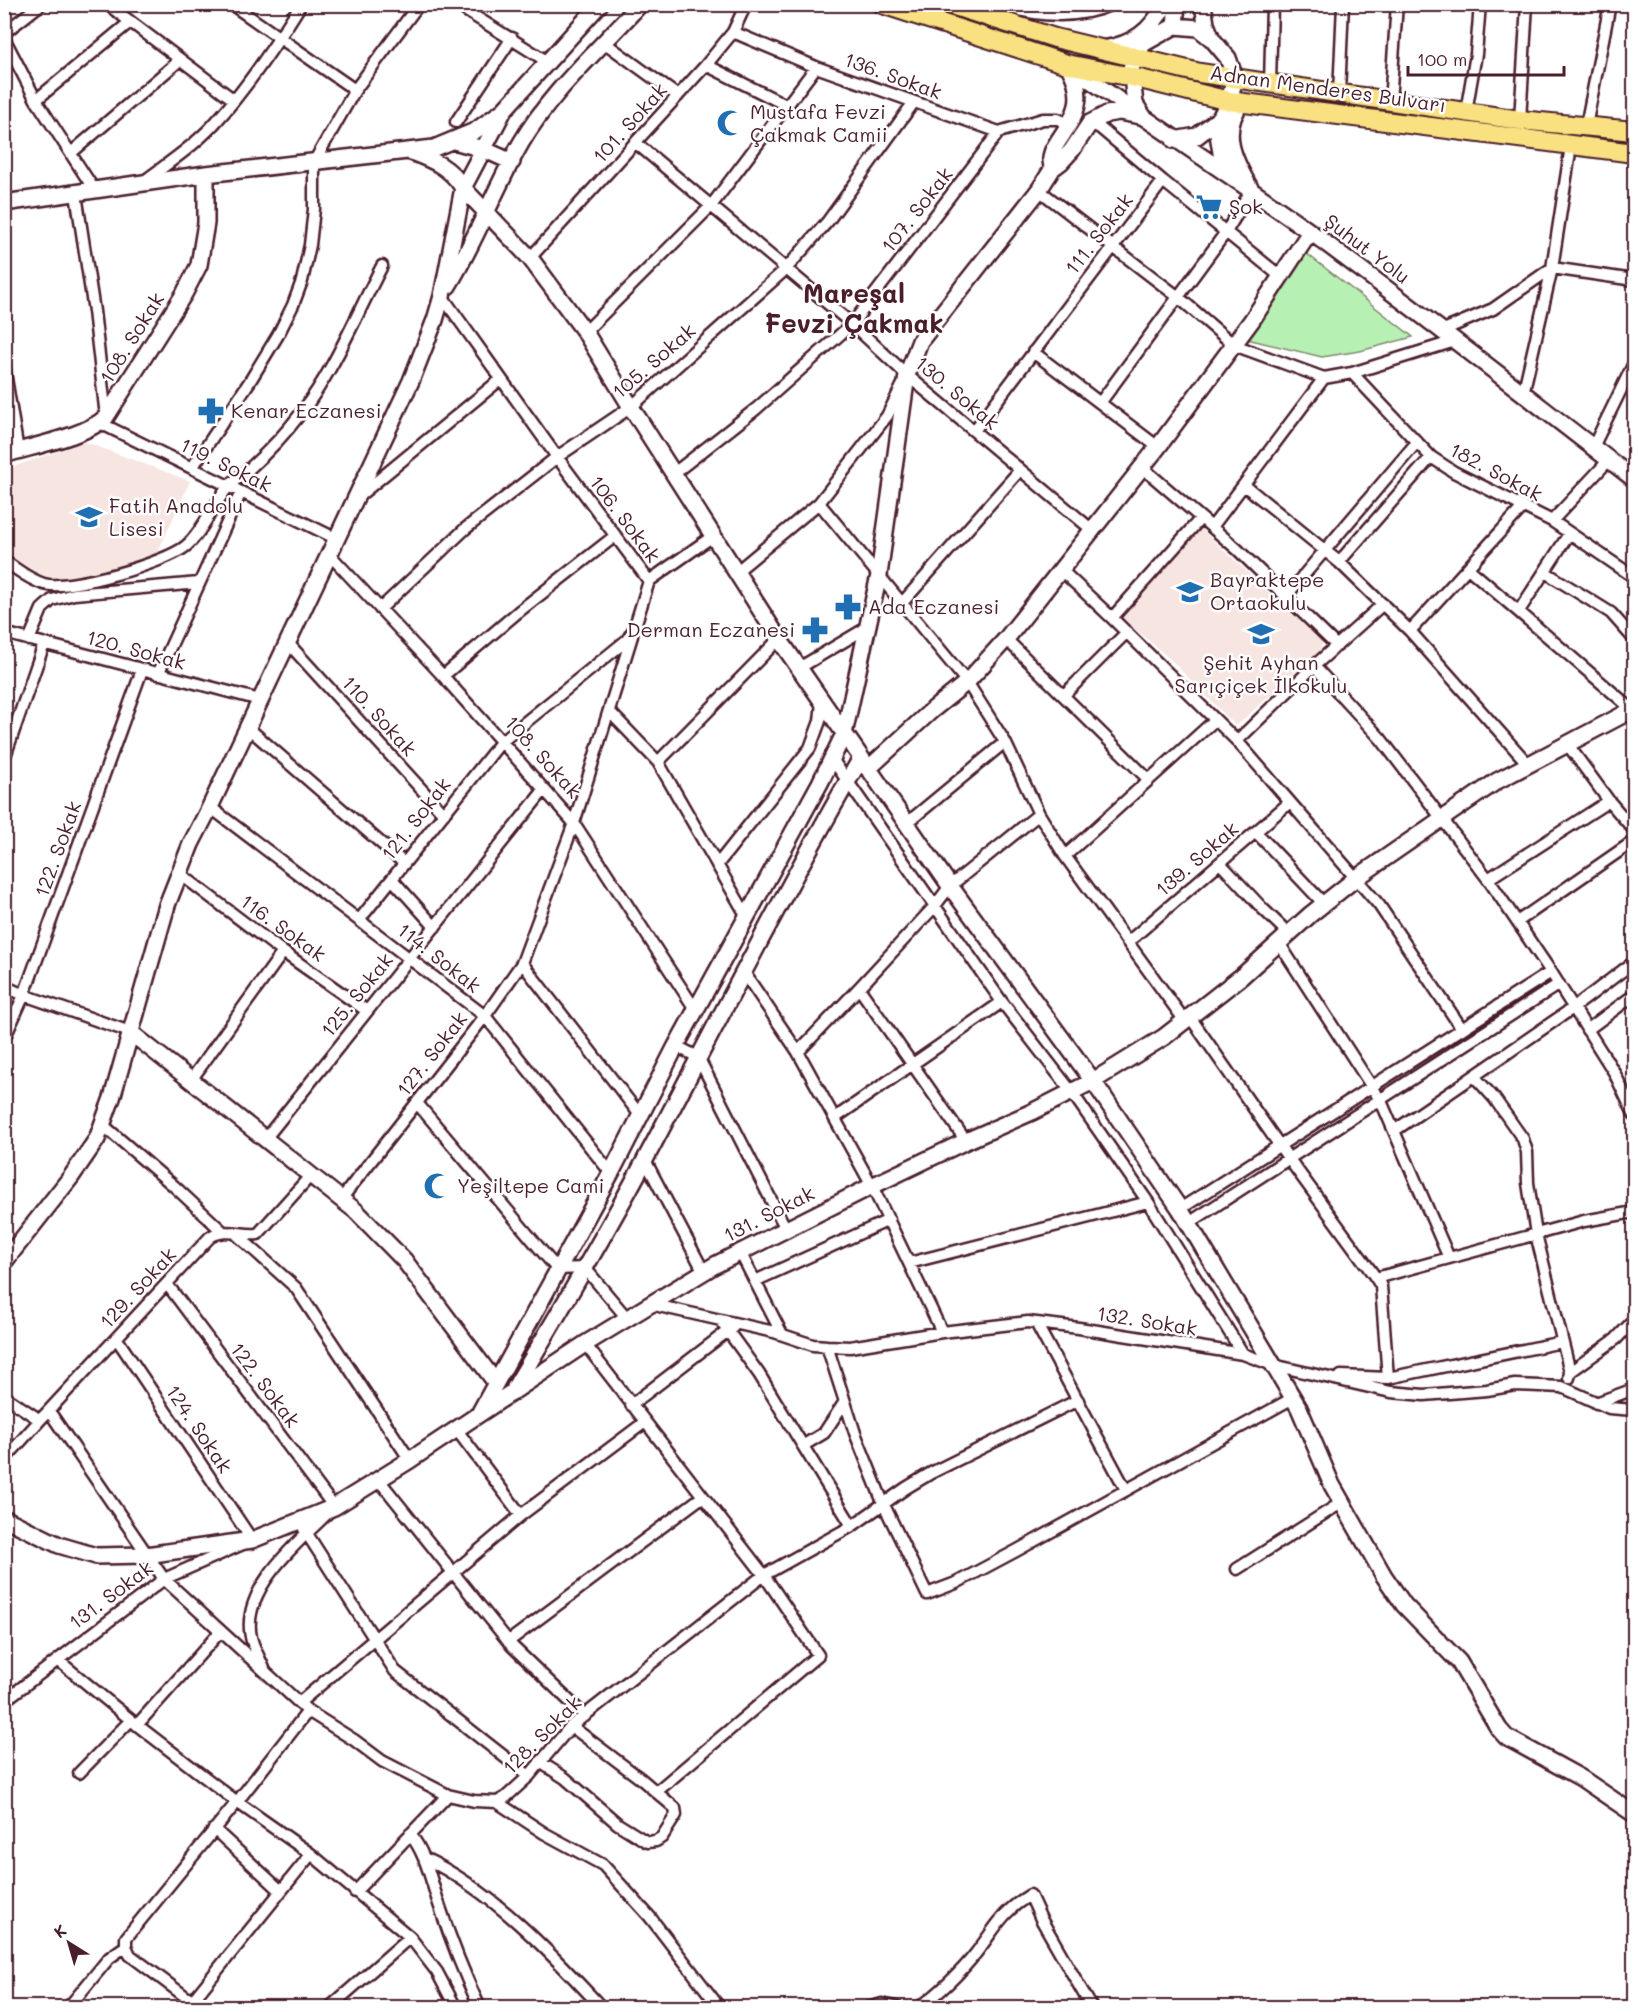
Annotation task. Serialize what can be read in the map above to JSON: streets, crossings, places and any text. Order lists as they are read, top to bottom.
{
  "streets": {
    "main road": ["Adnan Menderes Bulvarı"],
    "street": [
      "136. Sokak",
      "101. Sokak",
      "107. Sokak",
      "111. Sokak",
      "Şuhut Yolu",
      "108. Sokak",
      "105. Sokak",
      "130. Sokak",
      "119. Sokak",
      "182. Sokak",
      "106. Sokak",
      "120. Sokak",
      "110. Sokak",
      "121. Sokak",
      "122. Sokak",
      "139. Sokak",
      "116. Sokak",
      "114. Sokak",
      "125. Sokak",
      "127. Sokak",
      "131. Sokak",
      "129. Sokak",
      "132. Sokak",
      "124. Sokak",
      "128. Sokak"
    ]
  },
  "crossings": [
    ["136. Sokak", "101. Sokak"],
    ["136. Sokak", "107. Sokak"],
    ["136. Sokak", "105. Sokak"],
    ["Adnan Menderes Bulvarı", "Şuhut Yolu"],
    ["101. Sokak", "130. Sokak"],
    ["107. Sokak", "130. Sokak"],
    ["111. Sokak", "130. Sokak"],
    ["108. Sokak", "105. Sokak"],
    ["108. Sokak", "119. Sokak"],
    ["108. Sokak", "106. Sokak"],
    ["108. Sokak", "121. Sokak"],
    ["108. Sokak", "125. Sokak"],
    ["108. Sokak", "127. Sokak"],
    ["105. Sokak", "130. Sokak"],
    ["105. Sokak", "106. Sokak"],
    ["106. Sokak", "121. Sokak"],
    ["106. Sokak", "127. Sokak"],
    ["120. Sokak", "122. Sokak"],
    ["110. Sokak", "121. Sokak"],
    ["121. Sokak", "114. Sokak"],
    ["122. Sokak", "131. Sokak"],
    ["122. Sokak", "129. Sokak"],
    ["116. Sokak", "125. Sokak"],
    ["114. Sokak", "125. Sokak"],
    ["114. Sokak", "127. Sokak"],
    ["131. Sokak", "124. Sokak"],
    ["131. Sokak", "128. Sokak"],
    ["129. Sokak", "124. Sokak"]
  ],
  "districts": ["Mareşal Fevzi Çakmak"],
  "places": {
    "mosque": ["Mustafa Fevzi Çakmak Camii", "Yeşiltepe Cami"],
    "supermarket": ["Şok"],
    "pharmacy": ["Kenar Eczanesi", "Ada Eczanesi", "Derman Eczanesi"],
    "school or university": ["Fatih Anadolu Lisesi", "Bayraktepe Ortaokulu", "Şehit Ayhan Sarıçiçek İlkokulu"]
  },
  "scale_bar": "100 m",
  "north": "top left"
}
